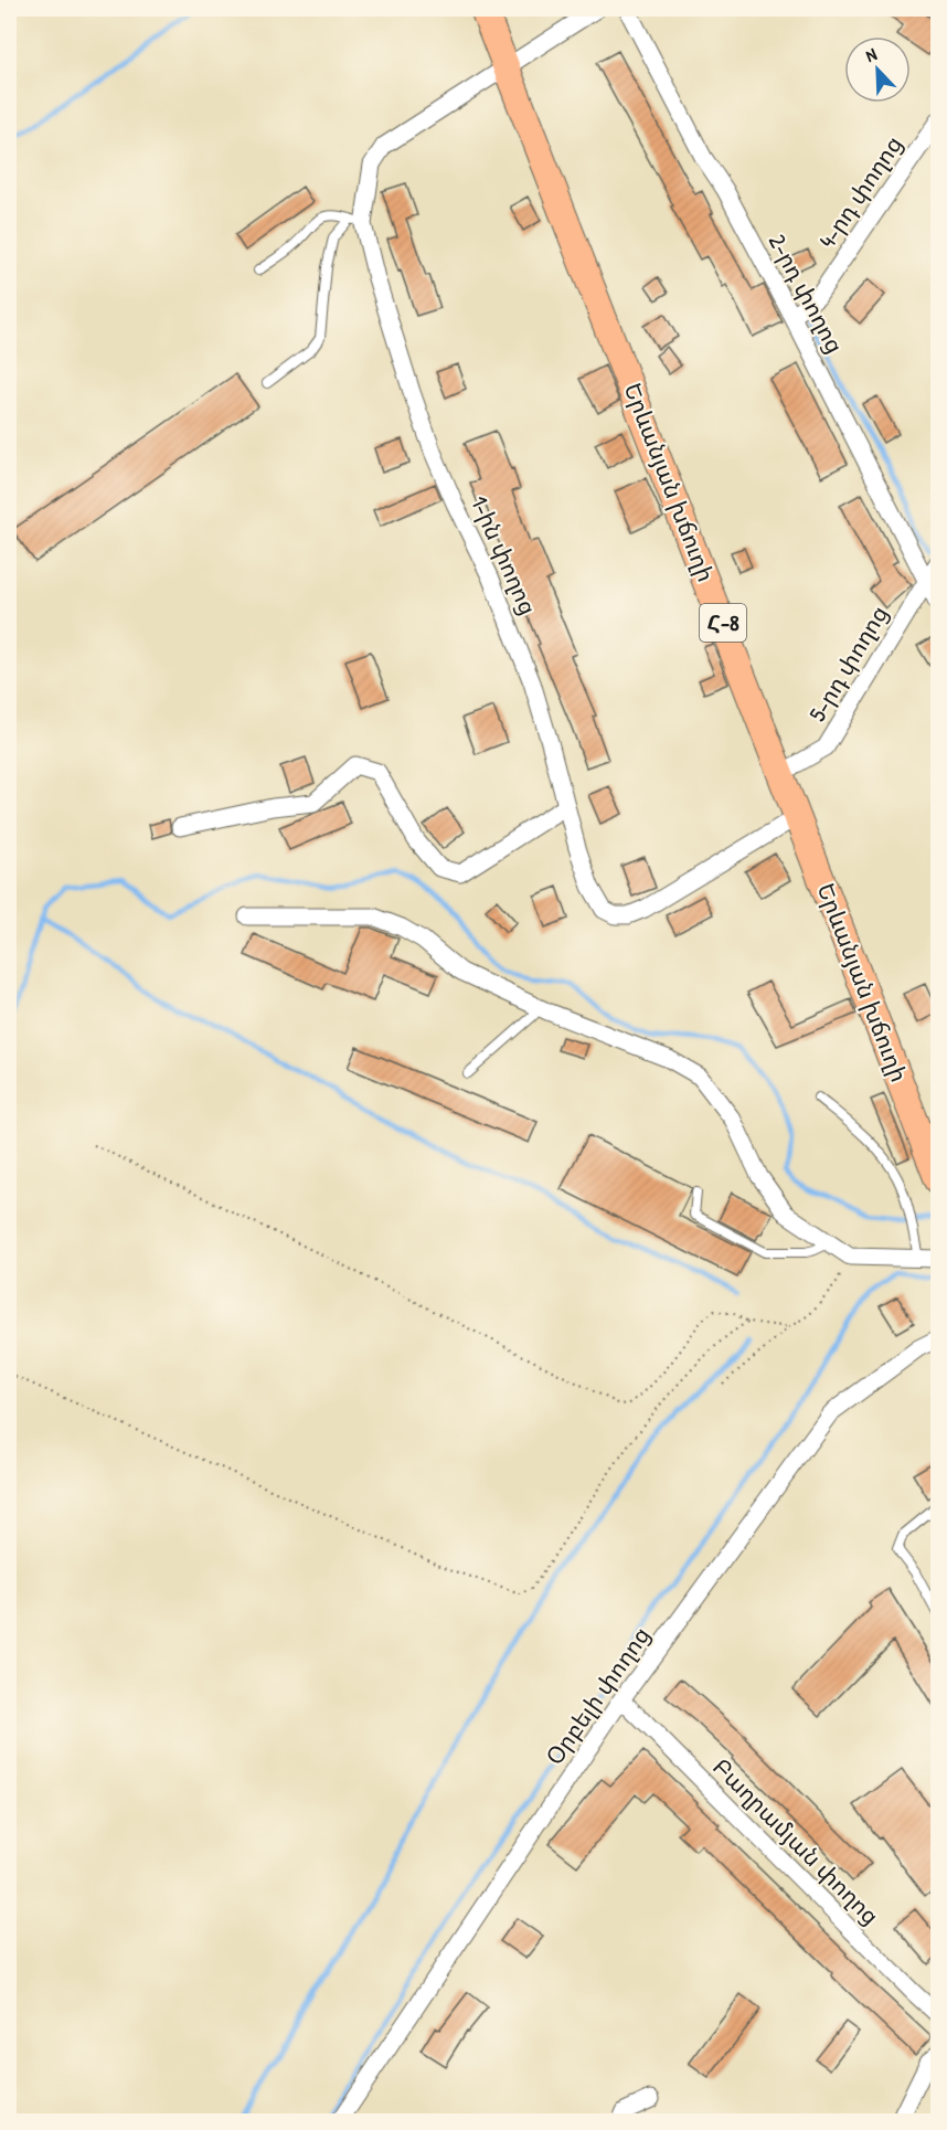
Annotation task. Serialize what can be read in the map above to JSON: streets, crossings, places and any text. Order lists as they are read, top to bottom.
{
  "streets": {
    "main road": ["Երևանյան խճուղի", "Հ-8"],
    "street": [
      "4-րդ փողոց",
      "2-րդ փողոց",
      "1-ին փողոց",
      "5-րդ փողոց",
      "Օրբելի փողոց",
      "Բաղրամյան փողոց"
    ]
  },
  "crossings": [
    ["4-րդ փողոց", "2-րդ փողոց"],
    ["2-րդ փողոց", "5-րդ փողոց"],
    ["Երևանյան խճուղի", "1-ին փողոց"],
    ["Երևանյան խճուղի", "5-րդ փողոց"],
    ["Օրբելի փողոց", "Բաղրամյան փողոց"]
  ],
  "north": "top left"
}
